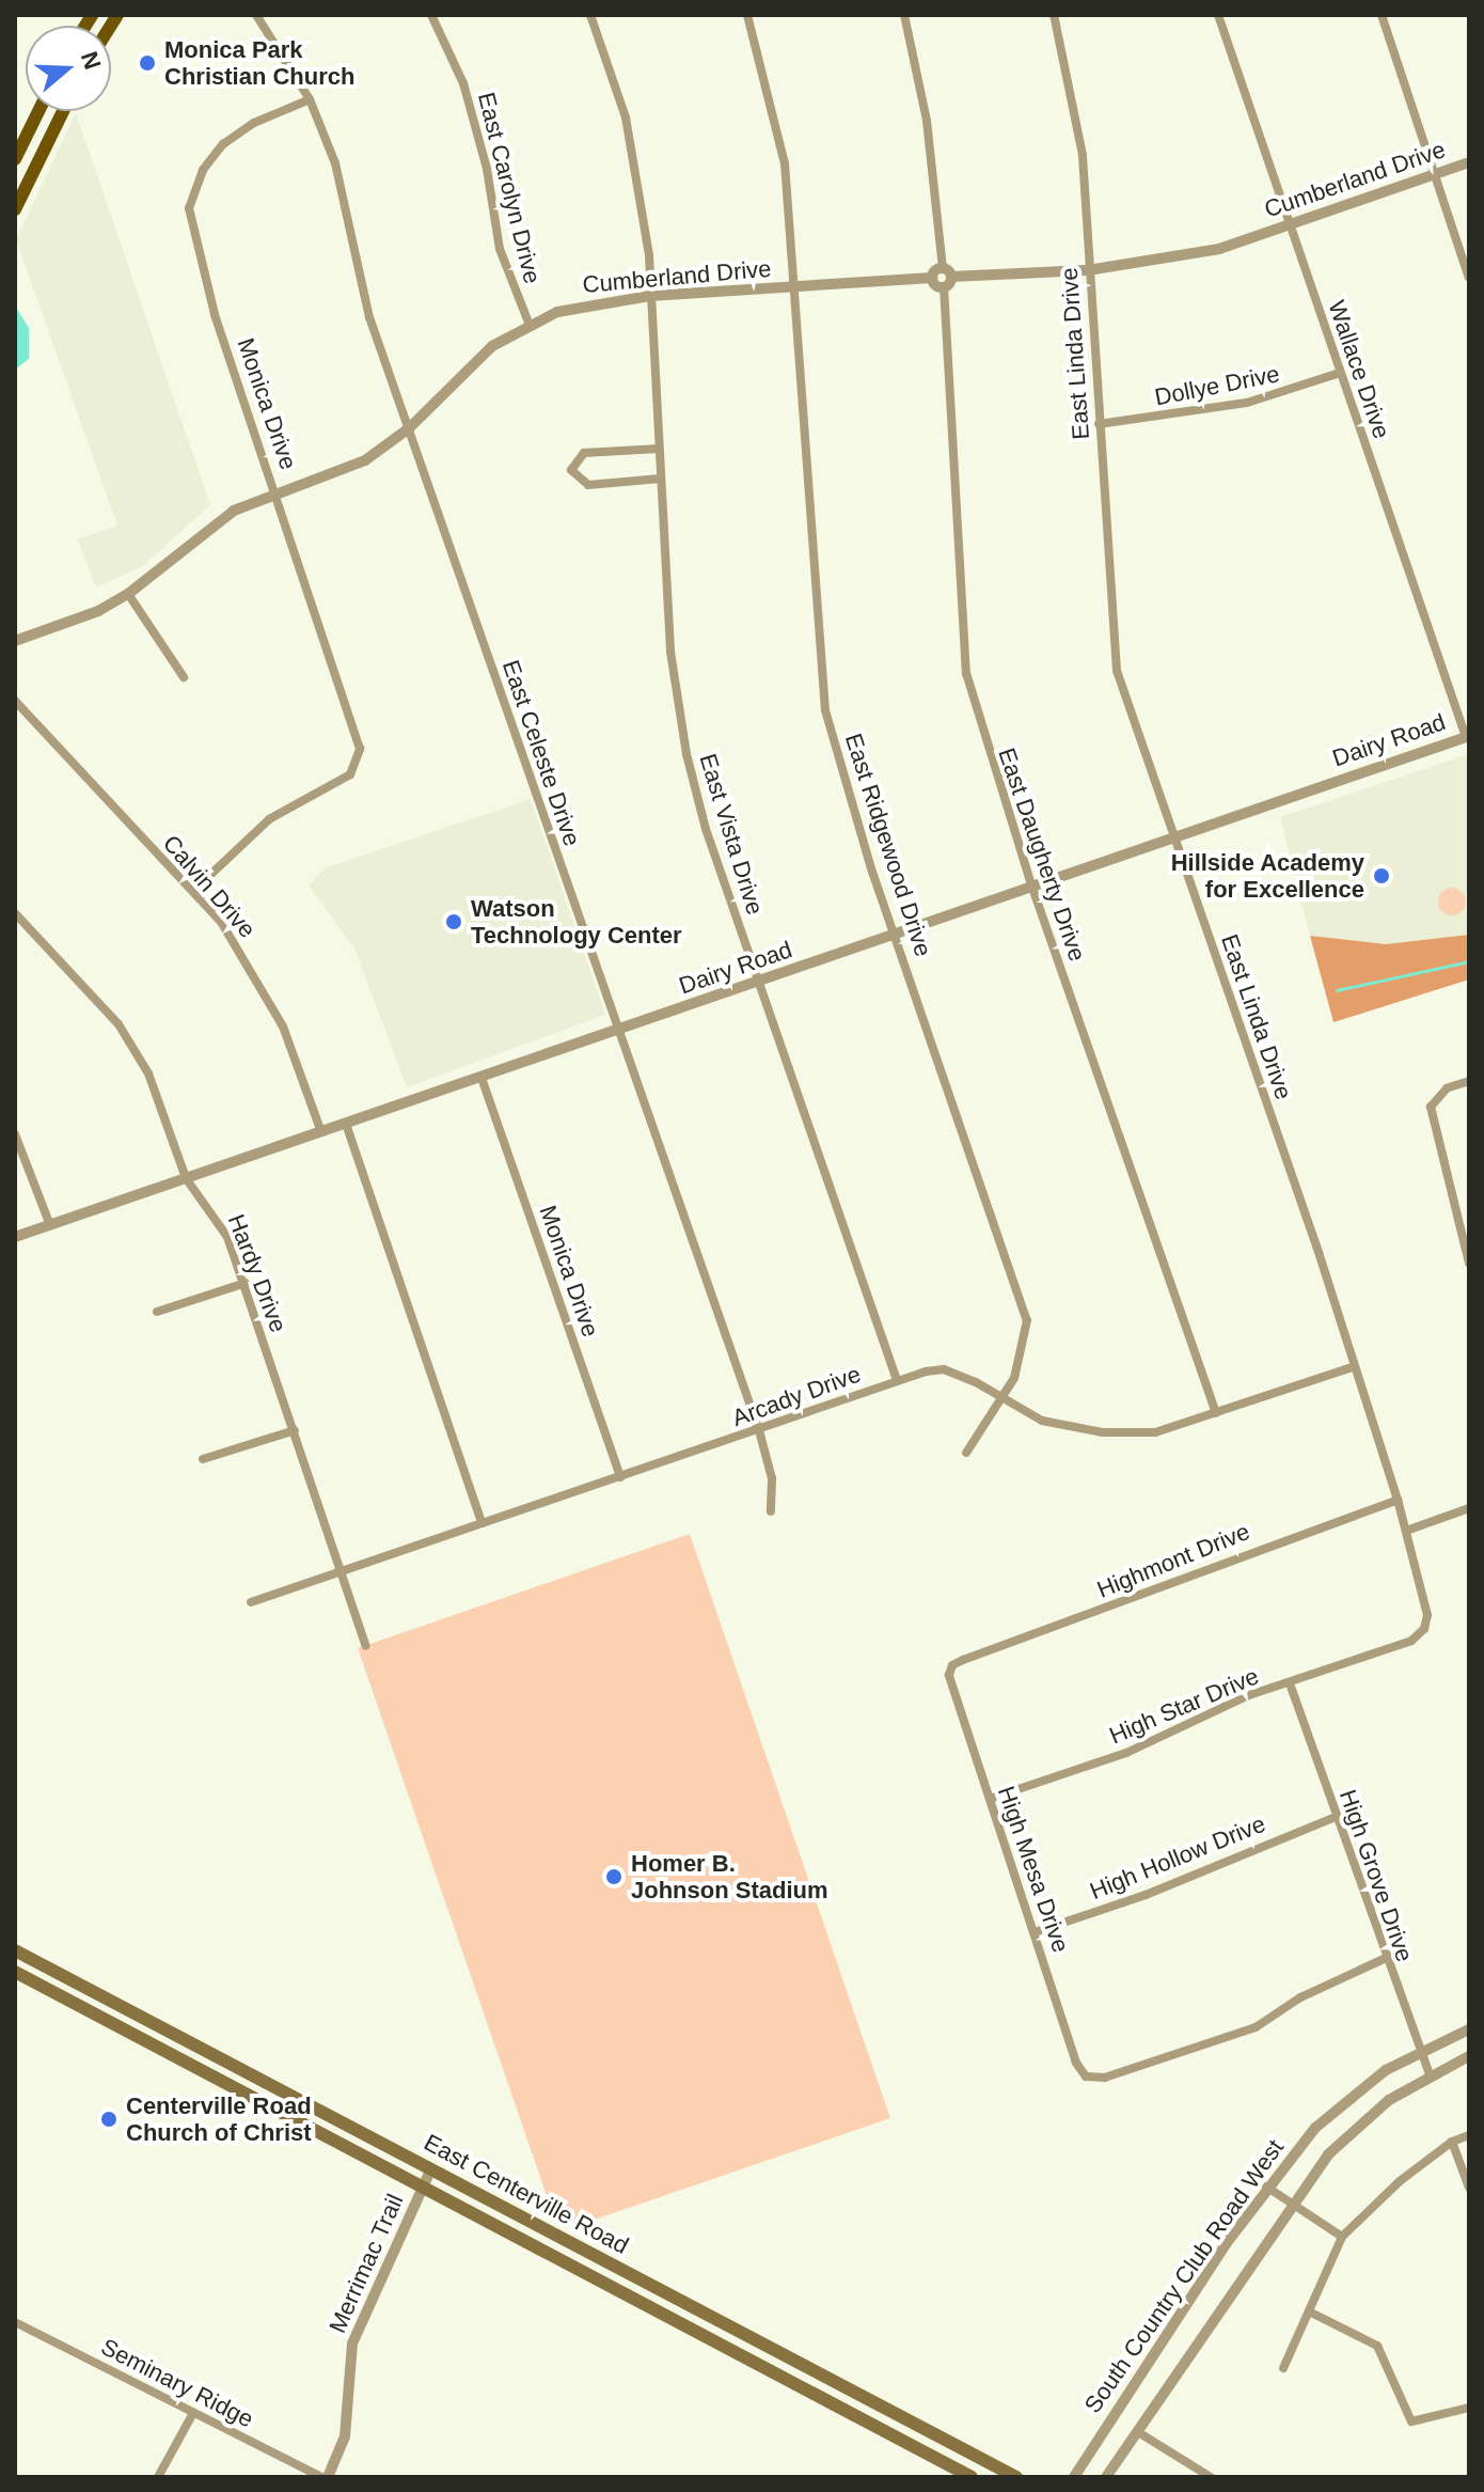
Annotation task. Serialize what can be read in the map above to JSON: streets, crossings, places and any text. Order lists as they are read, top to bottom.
{
  "streets": {
    "main road": ["East Centerville Road"],
    "street": [
      "Cumberland Drive",
      "East Carolyn Drive",
      "East Linda Drive",
      "Wallace Drive",
      "Dollye Drive",
      "Monica Drive",
      "Dairy Road",
      "East Celeste Drive",
      "East Vista Drive",
      "East Ridgewood Drive",
      "East Daugherty Drive",
      "Calvin Drive",
      "Hardy Drive",
      "Arcady Drive",
      "Highmont Drive",
      "High Star Drive",
      "High Hollow Drive",
      "High Mesa Drive",
      "High Grove Drive",
      "Merrimac Trail",
      "South Country Club Road West",
      "Seminary Ridge"
    ]
  },
  "crossings": [
    ["Cumberland Drive", "East Carolyn Drive"],
    ["Cumberland Drive", "East Linda Drive"],
    ["Cumberland Drive", "Wallace Drive"],
    ["Cumberland Drive", "Monica Drive"],
    ["Cumberland Drive", "East Celeste Drive"],
    ["Cumberland Drive", "East Vista Drive"],
    ["Cumberland Drive", "East Ridgewood Drive"],
    ["Cumberland Drive", "East Daugherty Drive"],
    ["East Linda Drive", "Dollye Drive"],
    ["East Linda Drive", "Dairy Road"],
    ["East Linda Drive", "Arcady Drive"],
    ["East Linda Drive", "Highmont Drive"],
    ["East Linda Drive", "High Star Drive"],
    ["Wallace Drive", "Dollye Drive"],
    ["Wallace Drive", "Dairy Road"],
    ["Monica Drive", "Dairy Road"],
    ["Monica Drive", "East Celeste Drive"],
    ["Monica Drive", "Calvin Drive"],
    ["Monica Drive", "Arcady Drive"],
    ["Dairy Road", "East Celeste Drive"],
    ["Dairy Road", "East Vista Drive"],
    ["Dairy Road", "East Ridgewood Drive"],
    ["Dairy Road", "East Daugherty Drive"],
    ["Dairy Road", "Calvin Drive"],
    ["Dairy Road", "Hardy Drive"],
    ["East Celeste Drive", "Arcady Drive"],
    ["East Vista Drive", "Arcady Drive"],
    ["East Ridgewood Drive", "Arcady Drive"],
    ["East Daugherty Drive", "Arcady Drive"],
    ["Hardy Drive", "Arcady Drive"],
    ["Highmont Drive", "High Mesa Drive"],
    ["High Star Drive", "High Mesa Drive"],
    ["High Star Drive", "High Grove Drive"],
    ["High Hollow Drive", "High Mesa Drive"],
    ["High Hollow Drive", "High Grove Drive"],
    ["High Mesa Drive", "High Grove Drive"],
    ["High Grove Drive", "South Country Club Road West"],
    ["East Centerville Road", "Merrimac Trail"],
    ["Merrimac Trail", "Seminary Ridge"]
  ],
  "places": [
    "Monica Park Christian Church",
    "Hillside Academy for Excellence",
    "Watson Technology Center",
    "Homer B. Johnson Stadium",
    "Centerville Road Church of Christ"
  ],
  "north": "right"
}
